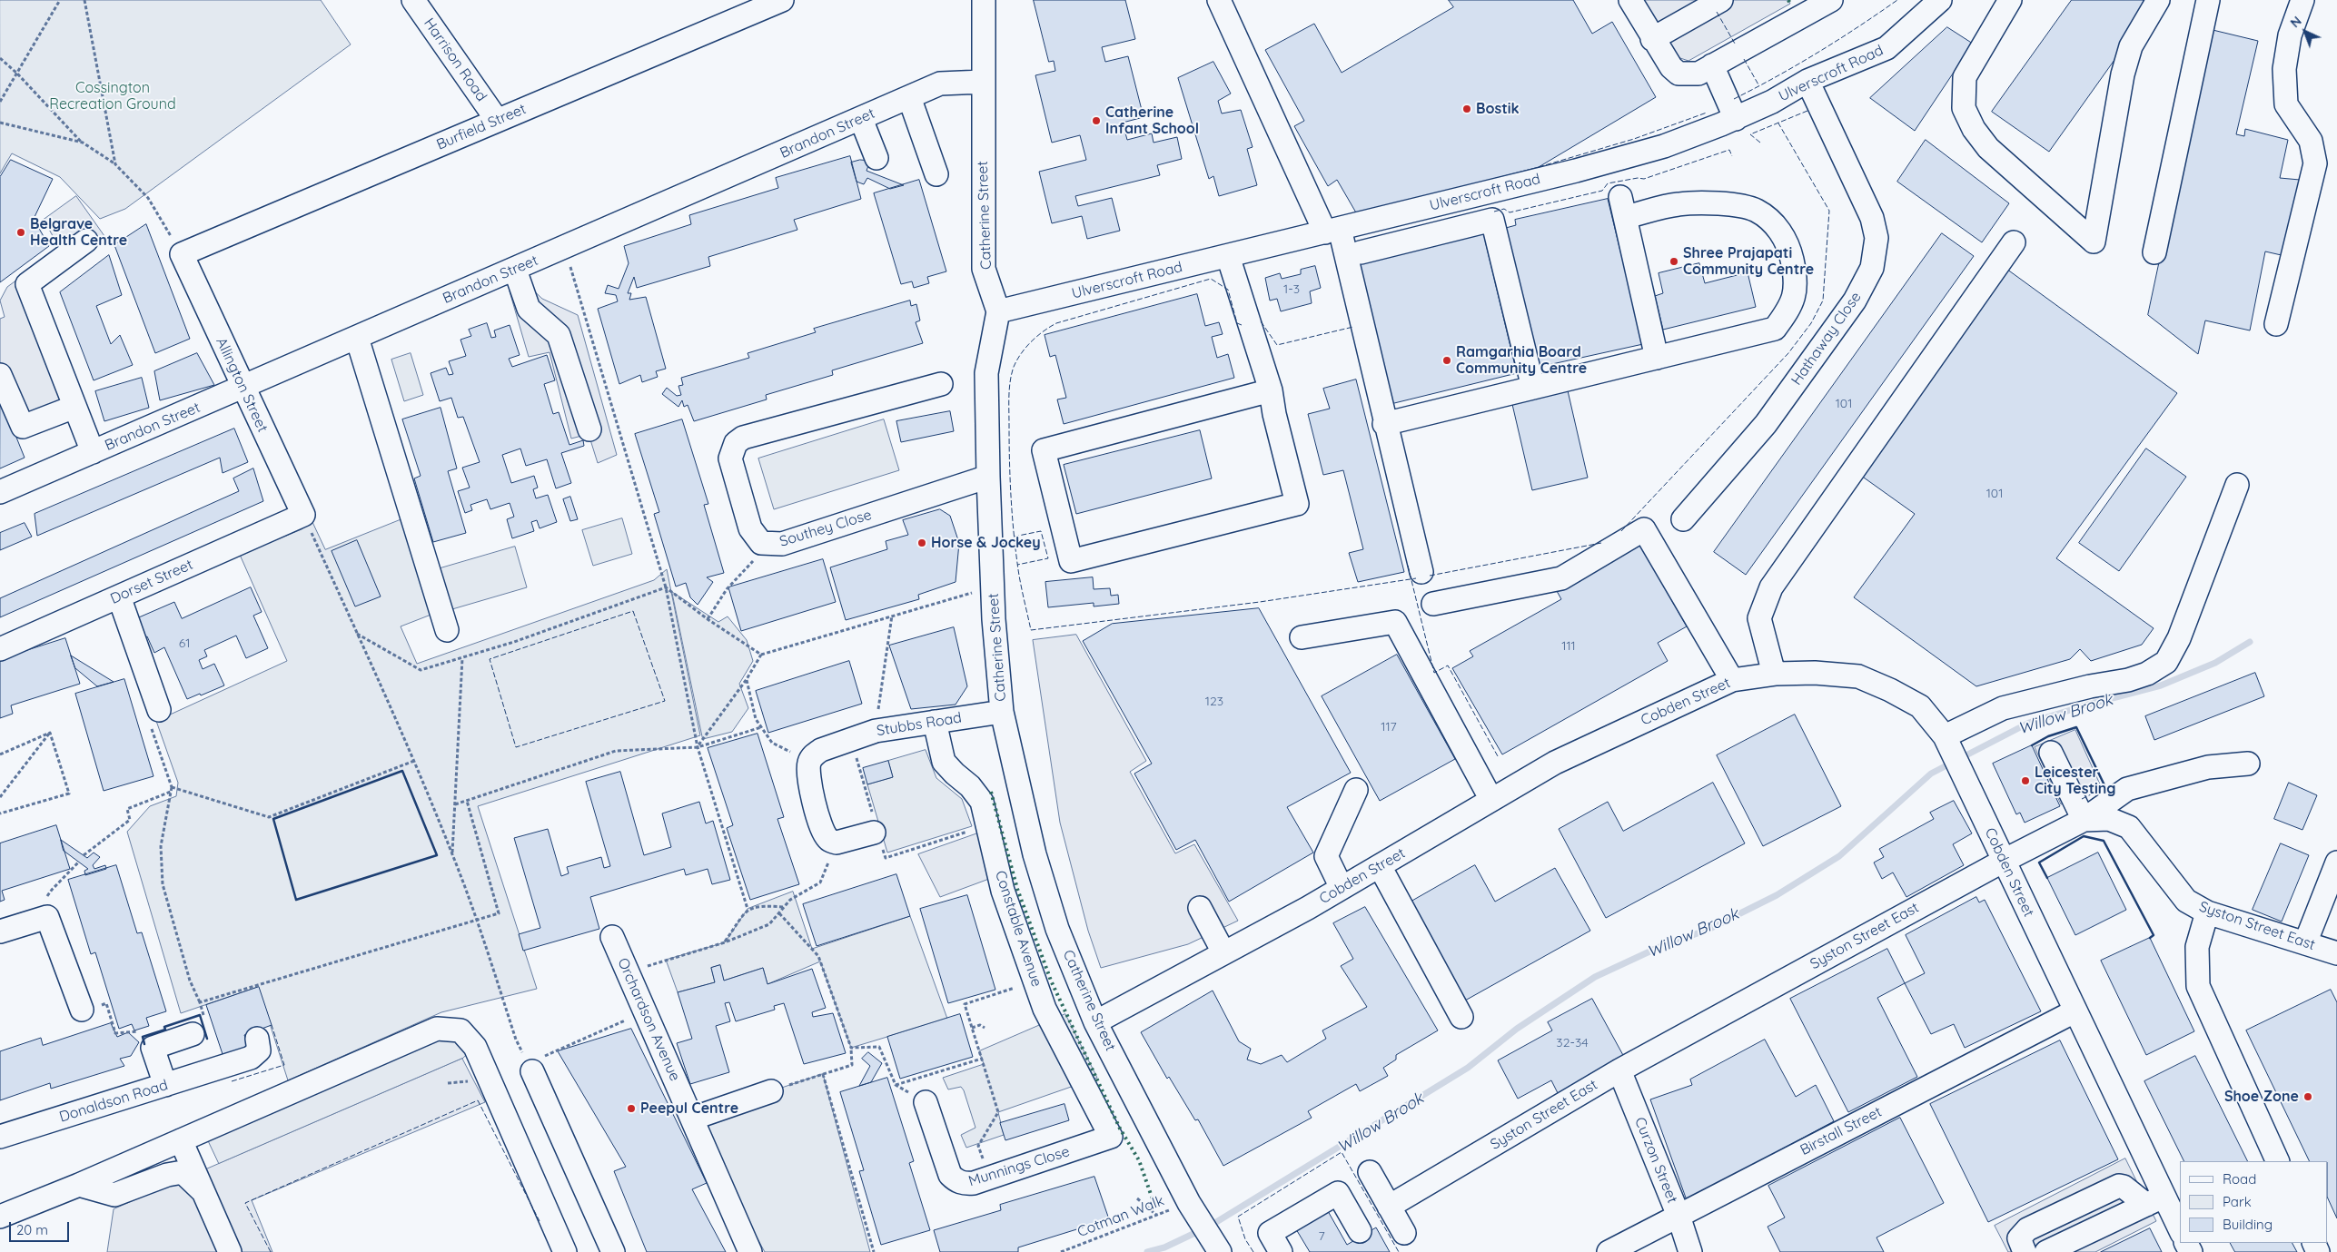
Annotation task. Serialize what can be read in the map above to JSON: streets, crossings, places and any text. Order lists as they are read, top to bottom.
{
  "streets": {
    "street": [
      "Harrison Road",
      "Ulverscroft Road",
      "Burfield Street",
      "Brandon Street",
      "Catherine Street",
      "Hathaway Close",
      "Allington Street",
      "Southey Close",
      "Dorset Street",
      "Cobden Street",
      "Stubbs Road",
      "Syston Street East",
      "Constable Avenue",
      "Orchardson Avenue",
      "Donaldson Road",
      "Birstall Street",
      "Curzon Street",
      "Munnings Close"
    ],
    "path": ["Cotman Walk"]
  },
  "crossings": [
    ["Harrison Road", "Burfield Street"],
    ["Ulverscroft Road", "Catherine Street"],
    ["Ulverscroft Road", "Hathaway Close"],
    ["Burfield Street", "Allington Street"],
    ["Brandon Street", "Catherine Street"],
    ["Brandon Street", "Allington Street"],
    ["Catherine Street", "Southey Close"],
    ["Catherine Street", "Cobden Street"],
    ["Catherine Street", "Stubbs Road"],
    ["Catherine Street", "Cotman Walk"],
    ["Allington Street", "Dorset Street"],
    ["Cobden Street", "Syston Street East"],
    ["Cobden Street", "Birstall Street"],
    ["Stubbs Road", "Constable Avenue"],
    ["Syston Street East", "Curzon Street"],
    ["Constable Avenue", "Munnings Close"],
    ["Birstall Street", "Curzon Street"]
  ],
  "water": ["Willow Brook"],
  "parks": ["Cossington Recreation Ground"],
  "places": [
    "Bostik",
    "Catherine Infant School",
    "Belgrave Health Centre",
    "Shree Prajapati Community Centre",
    "Ramgarhia Board Community Centre",
    "Horse & Jockey",
    "Leicester City Testing",
    "Shoe Zone",
    "Peepul Centre"
  ],
  "house_numbers": [
    "1-3",
    "101",
    "101",
    "61",
    "111",
    "123",
    "117",
    "32-34",
    "7"
  ],
  "legend": ["Road", "Park", "Building"],
  "scale_bar": "20 m",
  "north": "top left"
}
